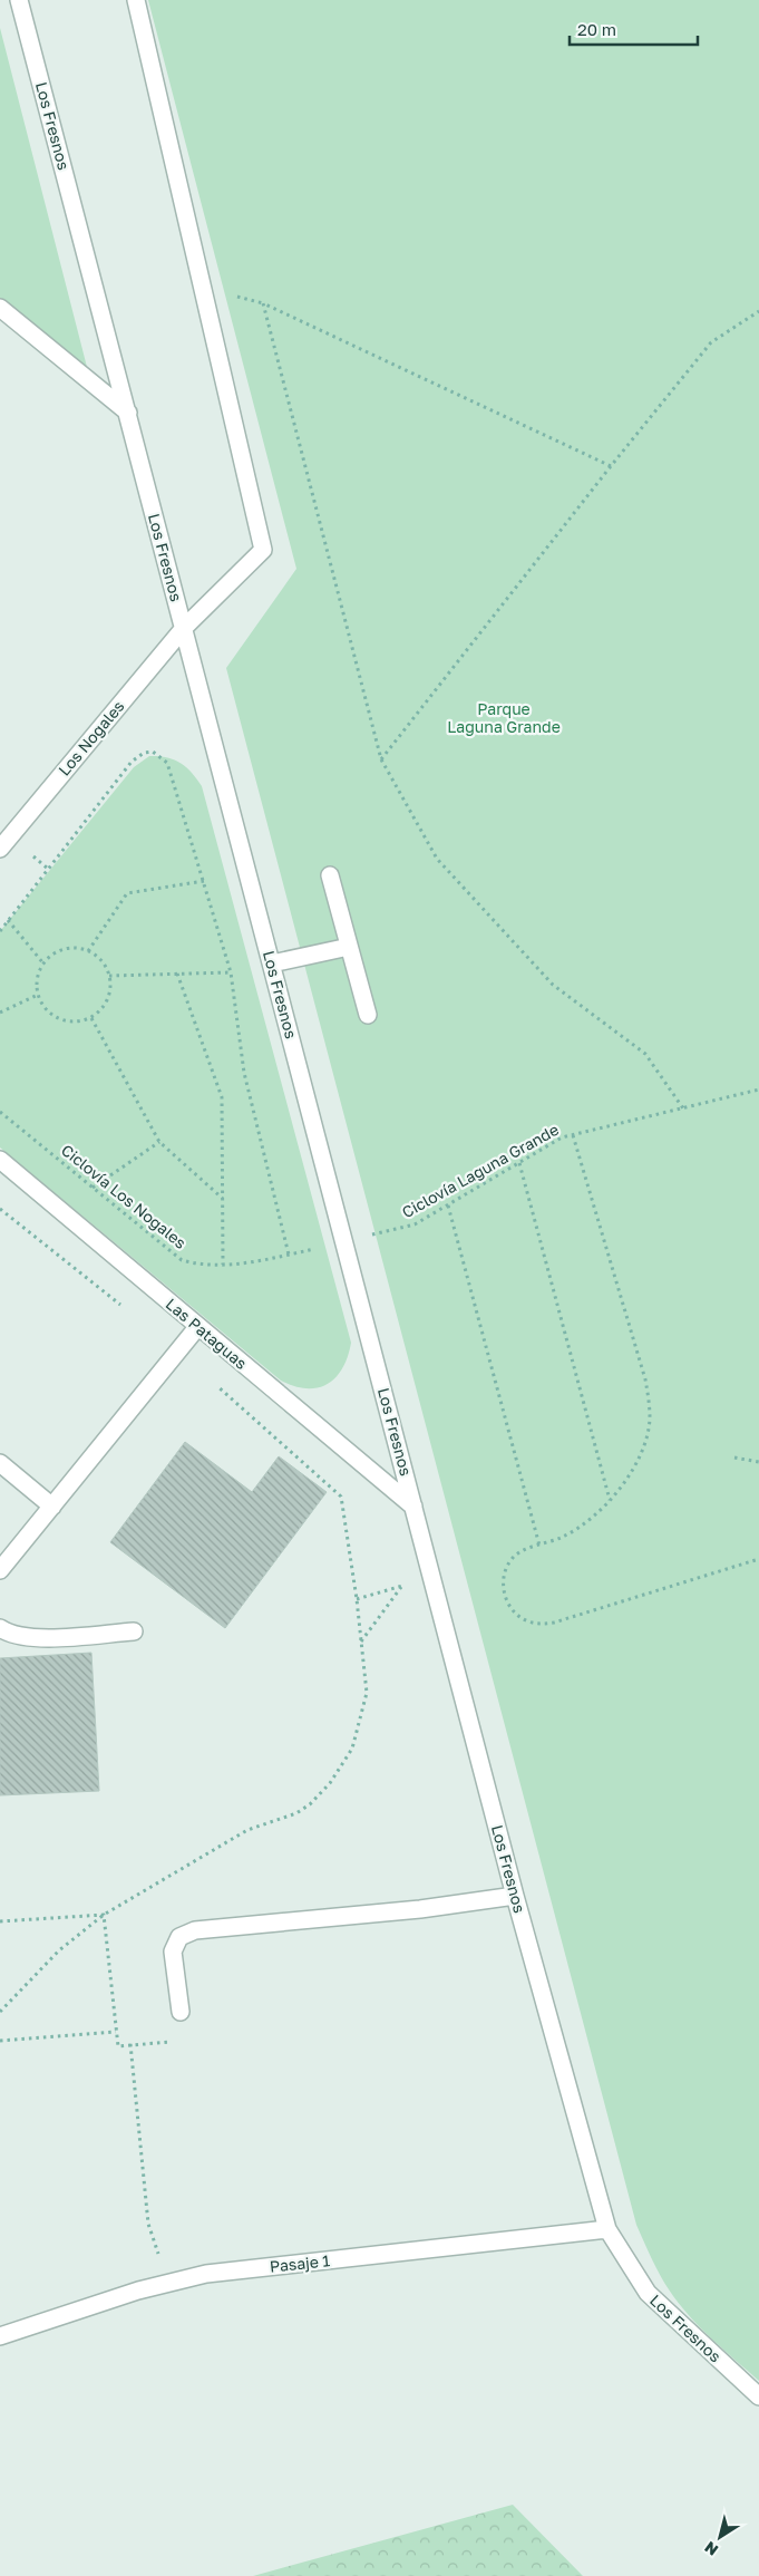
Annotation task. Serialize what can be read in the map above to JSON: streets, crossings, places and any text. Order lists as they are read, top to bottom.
{
  "streets": {
    "street": [
      "Los Fresnos",
      "Los Nogales",
      "Las Pataguas",
      "Pasaje 1"
    ],
    "path": ["Ciclovía Laguna Grande", "Ciclovía Los Nogales"]
  },
  "crossings": [
    ["Los Fresnos", "Los Nogales"],
    ["Los Fresnos", "Ciclovía Laguna Grande"],
    ["Los Fresnos", "Ciclovía Los Nogales"],
    ["Los Fresnos", "Las Pataguas"],
    ["Los Fresnos", "Pasaje 1"],
    ["Ciclovía Laguna Grande", "Ciclovía Los Nogales"]
  ],
  "parks": ["Parque Laguna Grande"],
  "scale_bar": "20 m",
  "north": "bottom left"
}
